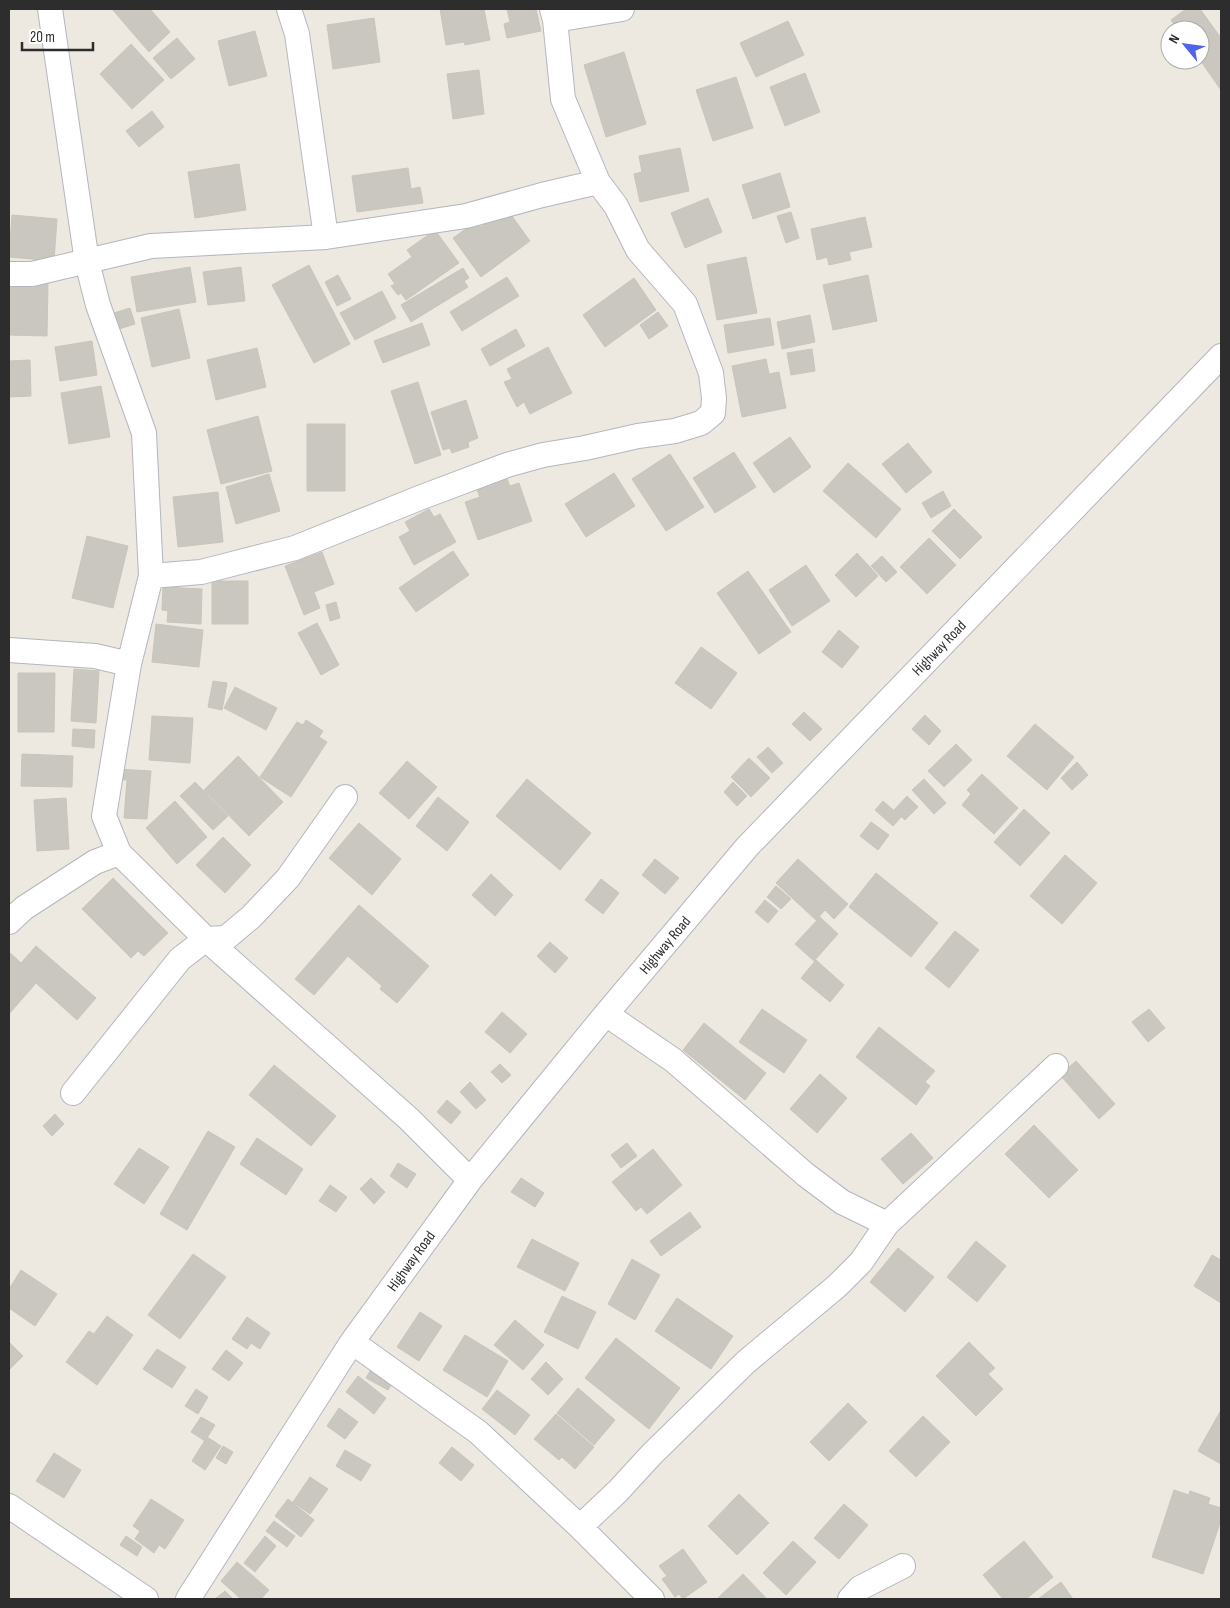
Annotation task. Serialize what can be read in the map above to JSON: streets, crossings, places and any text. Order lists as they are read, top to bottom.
{
  "streets": {
    "street": ["Highway Road"]
  },
  "scale_bar": "20 m",
  "north": "top left"
}
